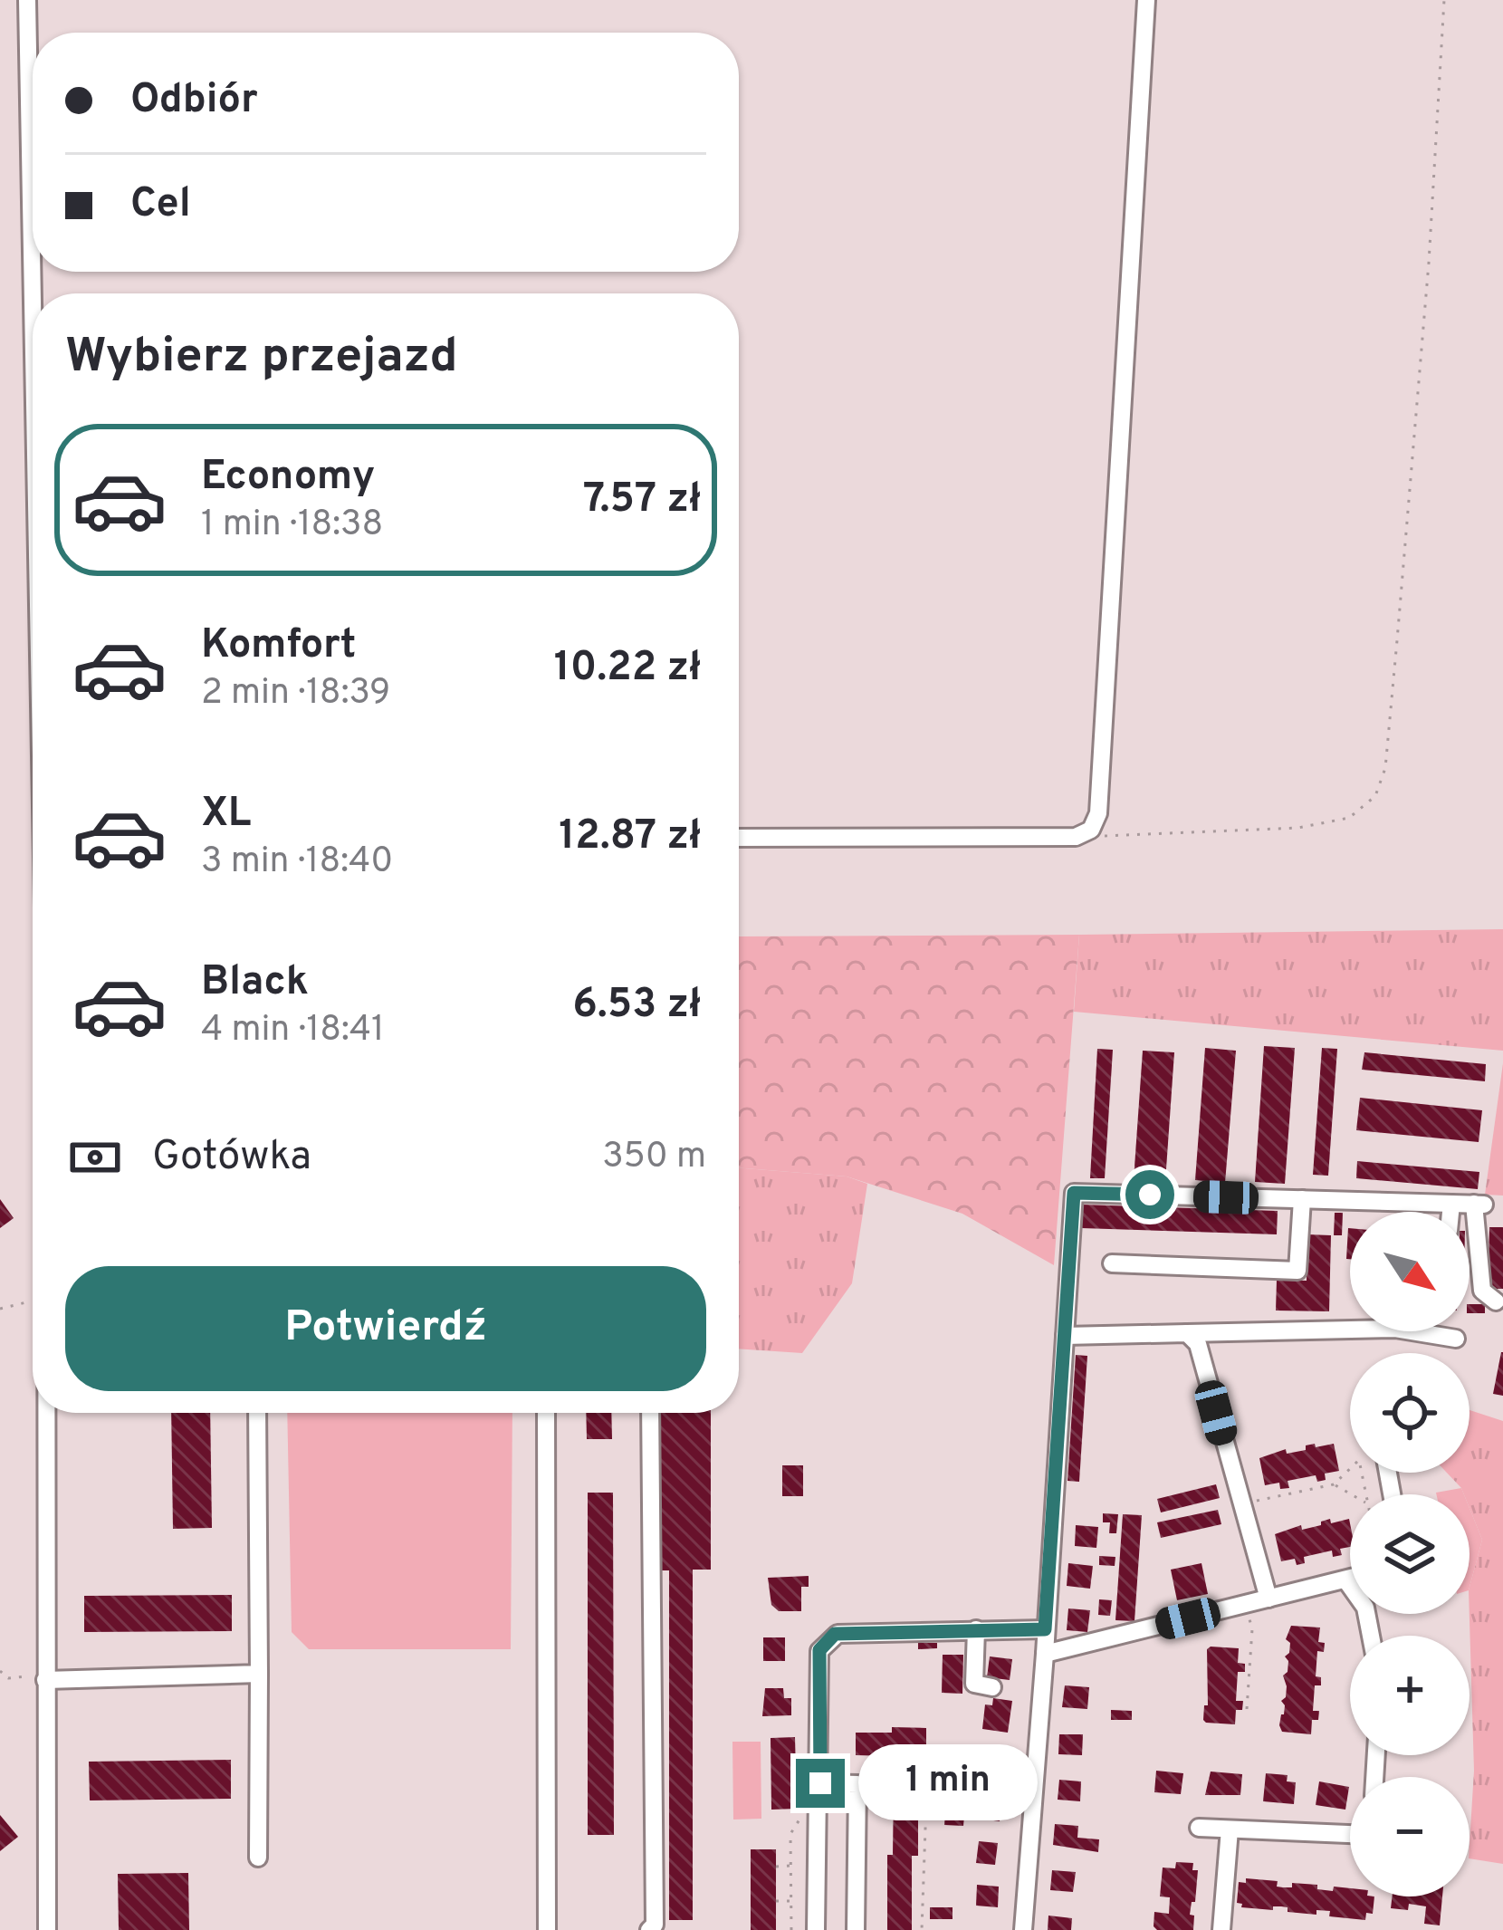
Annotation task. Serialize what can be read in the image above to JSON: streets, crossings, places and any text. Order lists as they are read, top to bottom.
{
  "north": "bottom right",
  "page": {
    "banner": ["Odbiór", "Cel"],
    "heading": "Wybierz przejazd",
    "list": [
      {
        "name": "Economy",
        "note": "1 min · 18:38",
        "value": "7.57 zł"
      },
      {
        "name": "Komfort",
        "note": "2 min · 18:39",
        "value": "10.22 zł"
      },
      {
        "name": "XL",
        "note": "3 min · 18:40",
        "value": "12.87 zł"
      },
      {
        "name": "Black",
        "note": "4 min · 18:41",
        "value": "6.53 zł"
      }
    ],
    "pay": ["Gotówka", "350 m"],
    "map_buttons": ["+", "−"],
    "buttons": "Potwierdź",
    "bubble": "1 min"
  }
}
